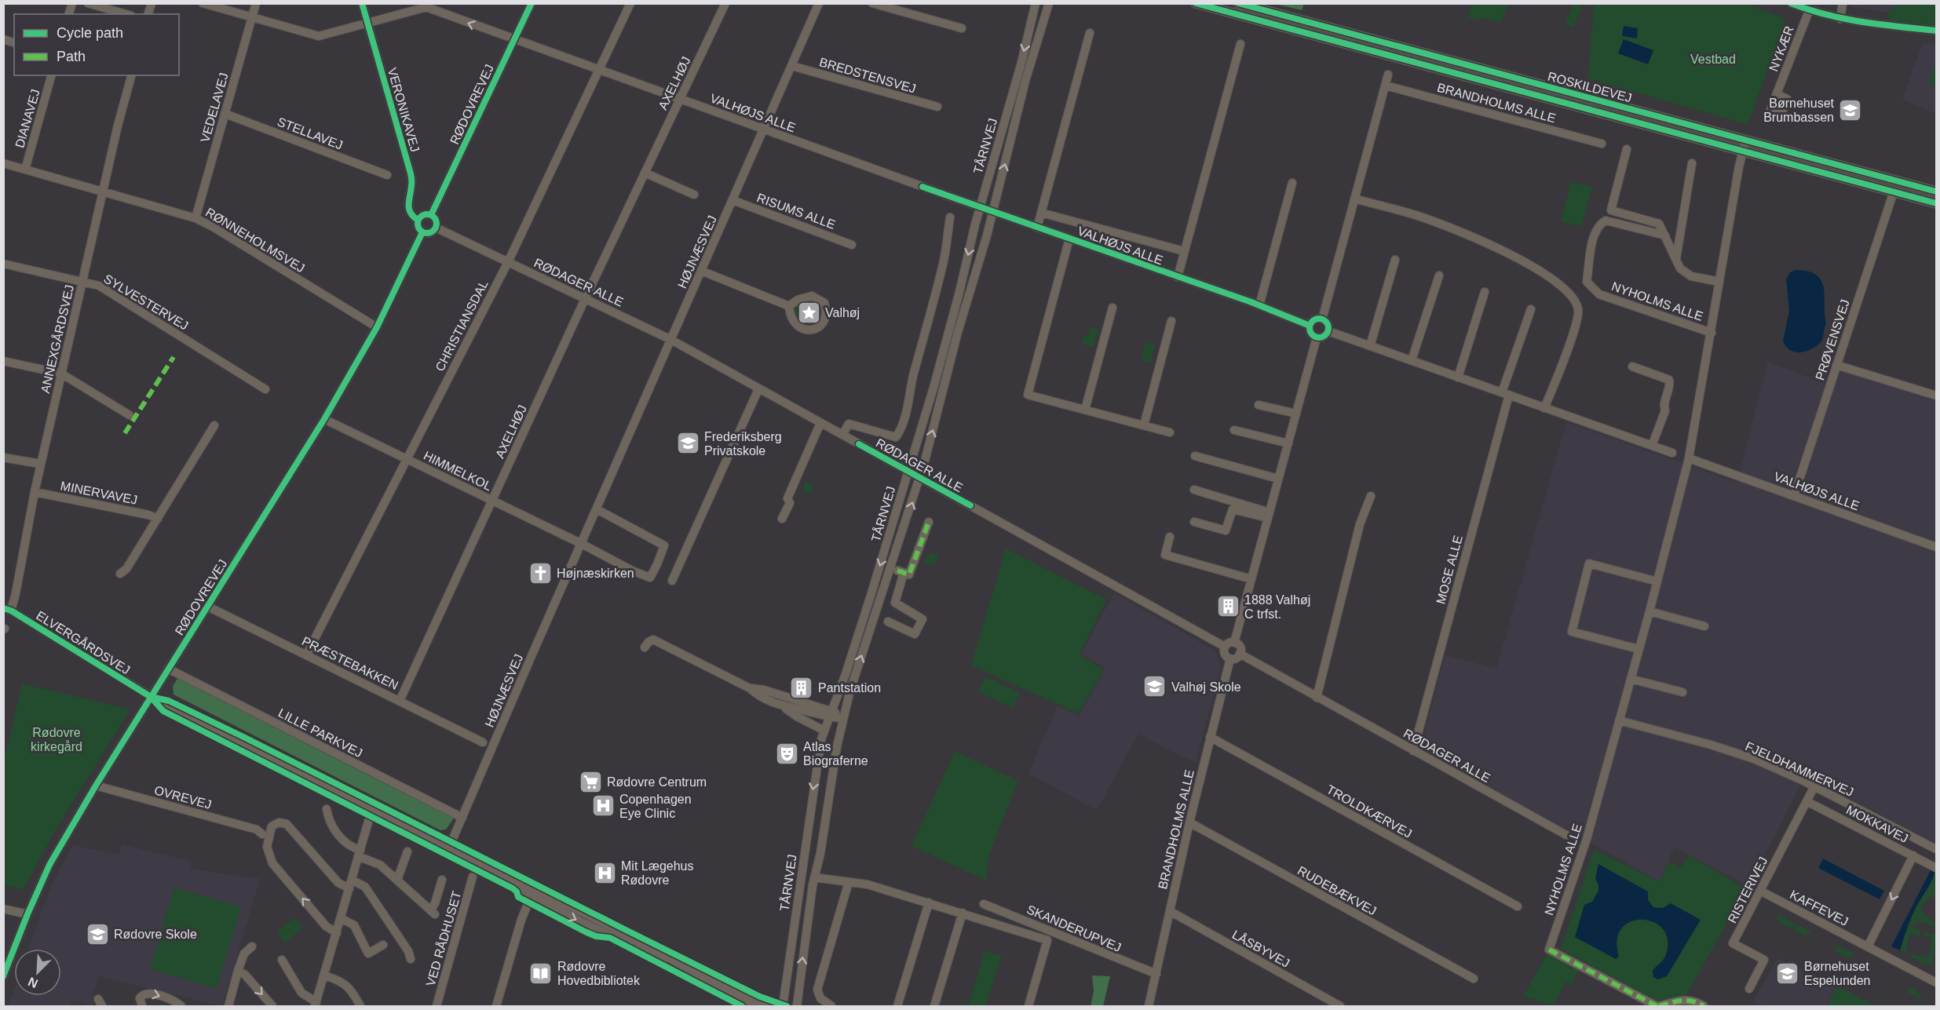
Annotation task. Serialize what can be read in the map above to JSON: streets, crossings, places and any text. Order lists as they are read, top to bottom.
{
  "streets": {
    "main road": ["ROSKILDEVEJ"],
    "street": [
      "NYKÆR",
      "BREDSTENSVEJ",
      "AXELHØJ",
      "BRANDHOLMS ALLE",
      "RØDOVREVEJ",
      "VEDELAVEJ",
      "VERONIKAVEJ",
      "VALHØJS ALLE",
      "DIANAVEJ",
      "STELLAVEJ",
      "TÅRNVEJ",
      "RISUMS ALLE",
      "RØNNEHOLMSVEJ",
      "HØJNÆSVEJ",
      "RØDAGER ALLE",
      "NYHOLMS ALLE",
      "SYLVESTERVEJ",
      "CHRISTIANSDAL",
      "ANNEXGÅRDSVEJ",
      "PRØVENSVEJ",
      "HIMMELKOL",
      "MINERVAVEJ",
      "MOSE ALLE",
      "ELVERGÅRDSVEJ",
      "PRÆSTEBAKKEN",
      "LILLE PARKVEJ",
      "FJELDHAMMERVEJ",
      "OVREVEJ",
      "TROLDKÆRVEJ",
      "MOKKAVEJ",
      "RISTERIVEJ",
      "RUDEBÆKVEJ",
      "KAFFEVEJ",
      "SKANDERUPVEJ",
      "VED RÅDHUSET",
      "LÅSBYVEJ"
    ]
  },
  "crossings": [
    ["BREDSTENSVEJ", "HØJNÆSVEJ"],
    ["AXELHØJ", "VALHØJS ALLE"],
    ["AXELHØJ", "RØDAGER ALLE"],
    ["AXELHØJ", "HIMMELKOL"],
    ["AXELHØJ", "PRÆSTEBAKKEN"],
    ["ROSKILDEVEJ", "NYHOLMS ALLE"],
    ["ROSKILDEVEJ", "PRØVENSVEJ"],
    ["BRANDHOLMS ALLE", "RØDAGER ALLE"],
    ["BRANDHOLMS ALLE", "TROLDKÆRVEJ"],
    ["BRANDHOLMS ALLE", "RUDEBÆKVEJ"],
    ["BRANDHOLMS ALLE", "SKANDERUPVEJ"],
    ["BRANDHOLMS ALLE", "LÅSBYVEJ"],
    ["RØDOVREVEJ", "VERONIKAVEJ"],
    ["RØDOVREVEJ", "VALHØJS ALLE"],
    ["RØDOVREVEJ", "RØNNEHOLMSVEJ"],
    ["RØDOVREVEJ", "RØDAGER ALLE"],
    ["RØDOVREVEJ", "HIMMELKOL"],
    ["RØDOVREVEJ", "ELVERGÅRDSVEJ"],
    ["RØDOVREVEJ", "PRÆSTEBAKKEN"],
    ["RØDOVREVEJ", "LILLE PARKVEJ"],
    ["RØDOVREVEJ", "OVREVEJ"],
    ["VEDELAVEJ", "STELLAVEJ"],
    ["VEDELAVEJ", "RØNNEHOLMSVEJ"],
    ["VERONIKAVEJ", "RØDAGER ALLE"],
    ["VALHØJS ALLE", "TÅRNVEJ"],
    ["VALHØJS ALLE", "HØJNÆSVEJ"],
    ["VALHØJS ALLE", "NYHOLMS ALLE"],
    ["VALHØJS ALLE", "CHRISTIANSDAL"],
    ["VALHØJS ALLE", "PRØVENSVEJ"],
    ["DIANAVEJ", "RØNNEHOLMSVEJ"],
    ["TÅRNVEJ", "RØDAGER ALLE"],
    ["RISUMS ALLE", "HØJNÆSVEJ"],
    ["RØNNEHOLMSVEJ", "ANNEXGÅRDSVEJ"],
    ["HØJNÆSVEJ", "RØDAGER ALLE"],
    ["HØJNÆSVEJ", "HIMMELKOL"],
    ["HØJNÆSVEJ", "ELVERGÅRDSVEJ"],
    ["HØJNÆSVEJ", "LILLE PARKVEJ"],
    ["RØDAGER ALLE", "CHRISTIANSDAL"],
    ["RØDAGER ALLE", "MOSE ALLE"],
    ["NYHOLMS ALLE", "FJELDHAMMERVEJ"],
    ["SYLVESTERVEJ", "ANNEXGÅRDSVEJ"],
    ["CHRISTIANSDAL", "HIMMELKOL"],
    ["CHRISTIANSDAL", "PRÆSTEBAKKEN"],
    ["ANNEXGÅRDSVEJ", "MINERVAVEJ"],
    ["ANNEXGÅRDSVEJ", "ELVERGÅRDSVEJ"],
    ["FJELDHAMMERVEJ", "RISTERIVEJ"],
    ["MOKKAVEJ", "RISTERIVEJ"],
    ["RISTERIVEJ", "KAFFEVEJ"]
  ],
  "parks": ["Vestbad", "Rødovre kirkegård"],
  "places": {
    "school or university": [
      "Børnehuset Brumbassen",
      "Frederiksberg Privatskole",
      "Valhøj Skole",
      "Rødovre Skole",
      "Børnehuset Espelunden"
    ],
    "place": ["Valhøj"],
    "church": ["Højnæskirken"],
    "building": ["1888 Valhøj C trfst.", "Pantstation"],
    "theatre": ["Atlas Biograferne"],
    "supermarket": ["Rødovre Centrum"],
    "hospital": ["Copenhagen Eye Clinic", "Mit Lægehus Rødovre"],
    "library": ["Rødovre Hovedbibliotek"]
  },
  "legend": ["Cycle path", "Path"],
  "north": "bottom left"
}
